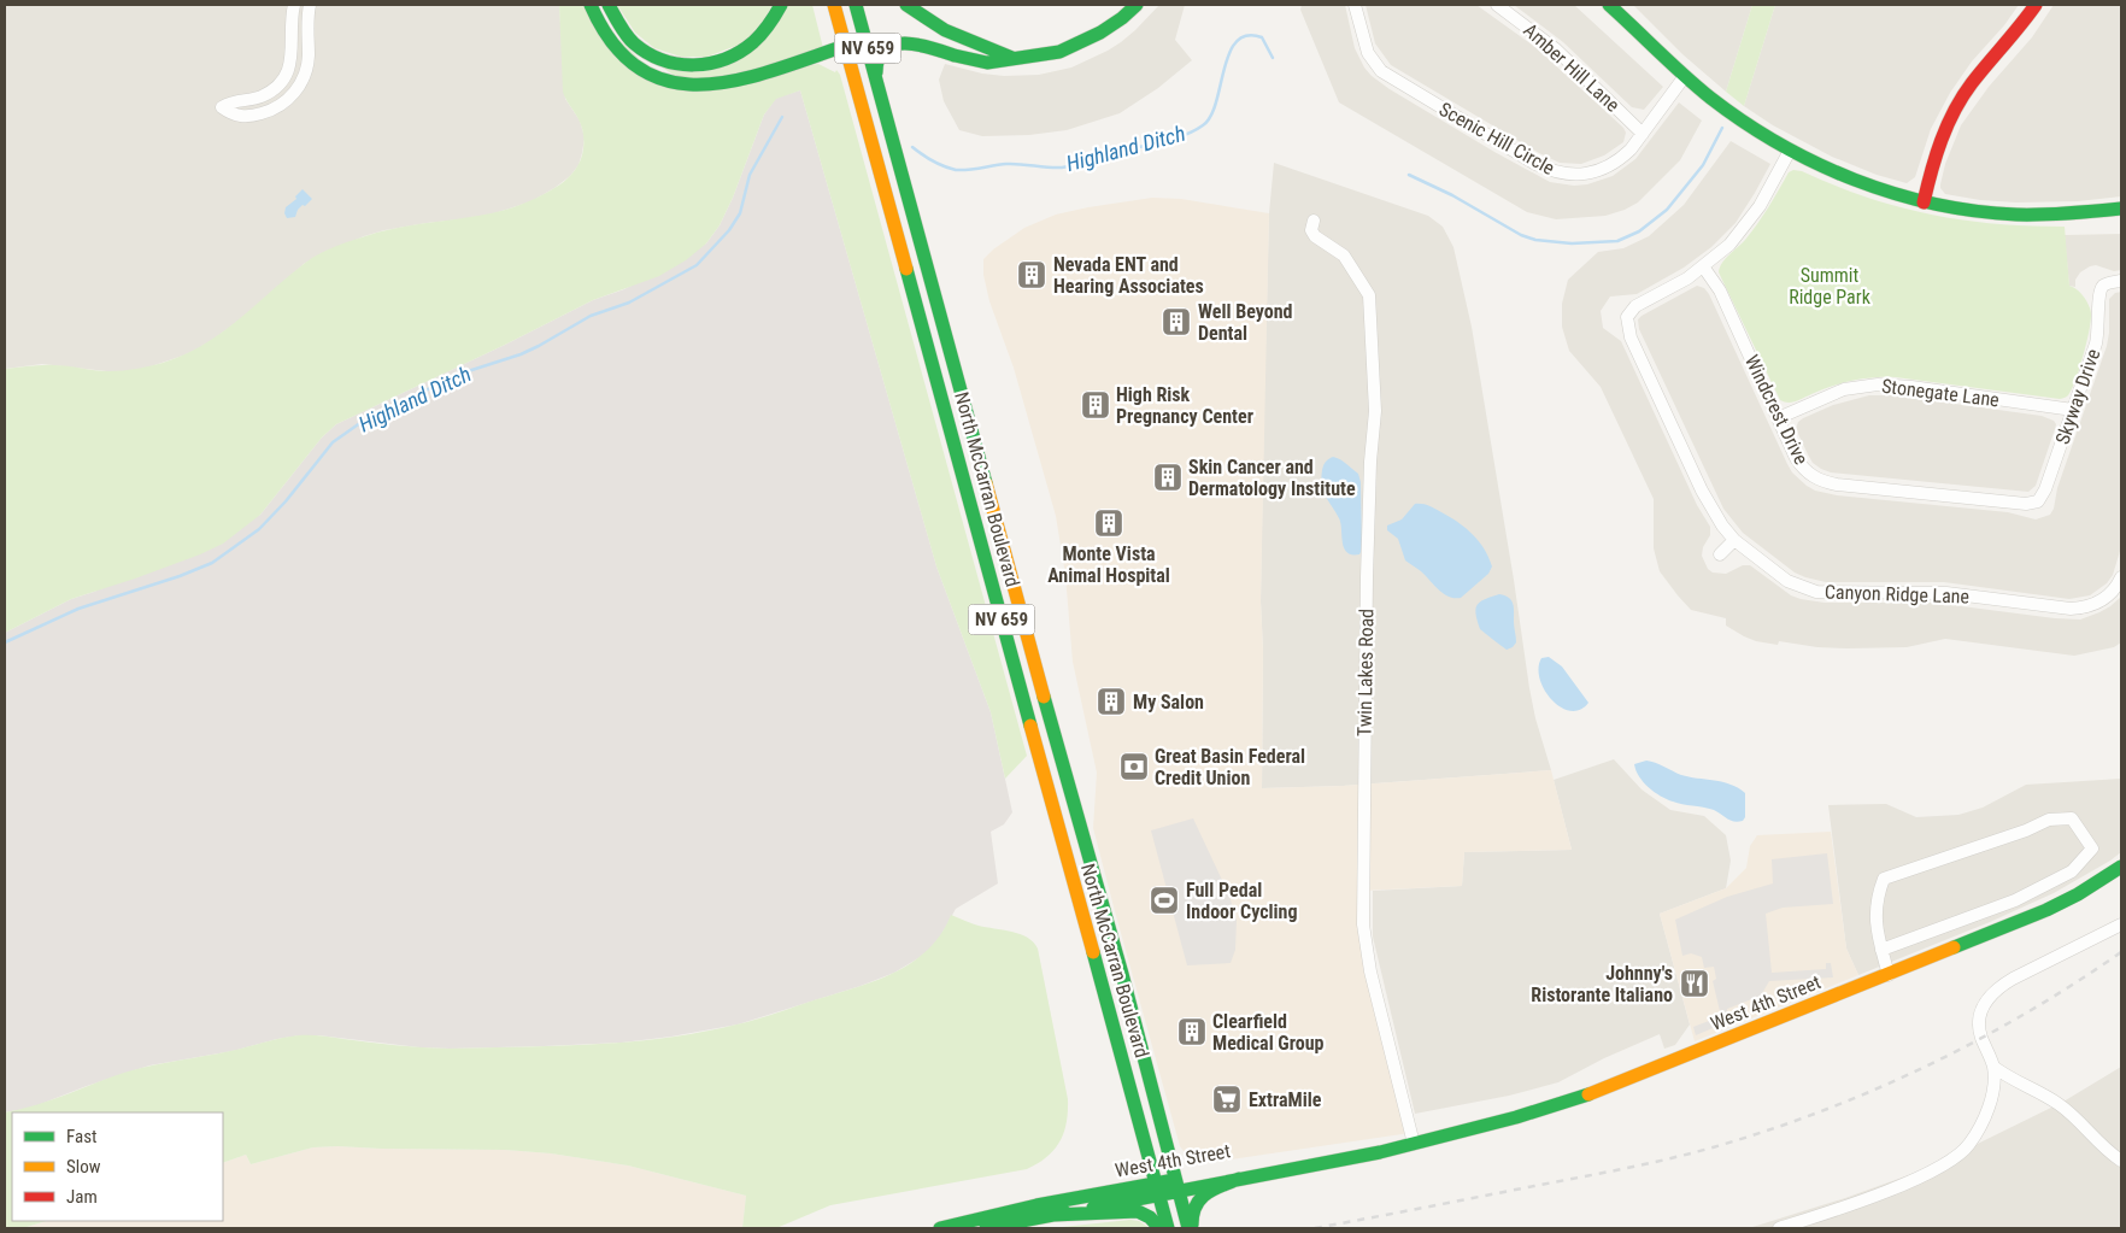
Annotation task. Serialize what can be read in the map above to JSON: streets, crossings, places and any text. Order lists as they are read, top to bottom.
{
  "streets": {
    "main road": ["NV 659", "North McCarran Boulevard", "West 4th Street"],
    "street": [
      "Amber Hill Lane",
      "Scenic Hill Circle",
      "Stonegate Lane",
      "Skyway Drive",
      "Windcrest Drive",
      "Canyon Ridge Lane",
      "Twin Lakes Road"
    ]
  },
  "crossings": [
    ["Amber Hill Lane", "Scenic Hill Circle"],
    ["Stonegate Lane", "Skyway Drive"],
    ["Stonegate Lane", "Windcrest Drive"],
    ["Skyway Drive", "Windcrest Drive"],
    ["Windcrest Drive", "Canyon Ridge Lane"],
    ["North McCarran Boulevard", "West 4th Street"],
    ["Twin Lakes Road", "West 4th Street"]
  ],
  "water": ["Highland Ditch"],
  "parks": ["Summit Ridge Park"],
  "places": {
    "building": [
      "Nevada ENT and Hearing Associates",
      "Well Beyond Dental",
      "High Risk Pregnancy Center",
      "Skin Cancer and Dermatology Institute",
      "Monte Vista Animal Hospital",
      "My Salon",
      "Clearfield Medical Group"
    ],
    "bank": ["Great Basin Federal Credit Union"],
    "sports": ["Full Pedal Indoor Cycling"],
    "restaurant": ["Johnny's Ristorante Italiano"],
    "supermarket": ["ExtraMile"]
  },
  "legend": ["Fast", "Slow", "Jam"]
}
